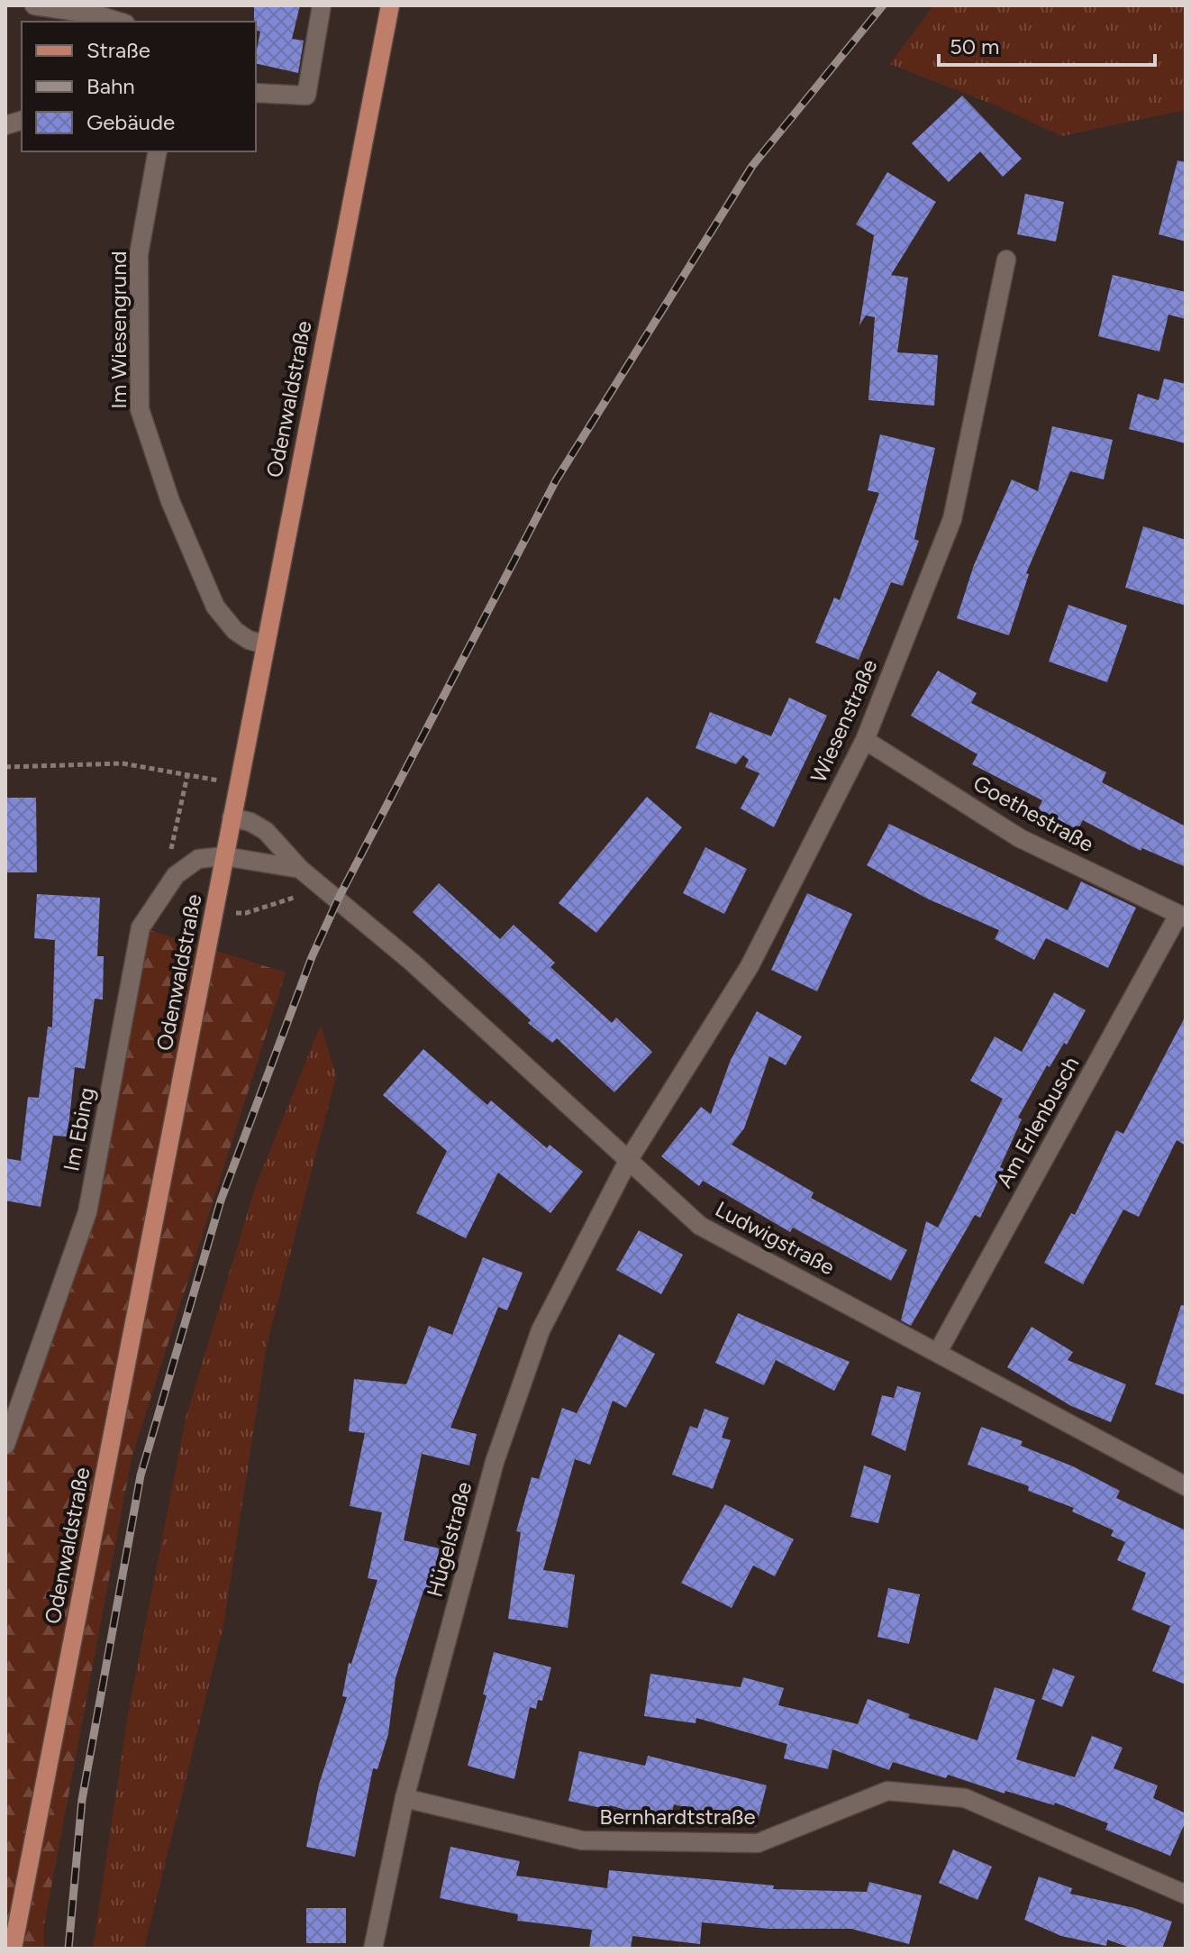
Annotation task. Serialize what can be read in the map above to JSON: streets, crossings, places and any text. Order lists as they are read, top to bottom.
{
  "streets": {
    "main road": ["Odenwaldstraße"],
    "street": [
      "Im Wiesengrund",
      "Wiesenstraße",
      "Goethestraße",
      "Am Erlenbusch",
      "Im Ebing",
      "Ludwigstraße",
      "Hügelstraße",
      "Bernhardtstraße"
    ]
  },
  "crossings": [
    ["Im Wiesengrund", "Odenwaldstraße"],
    ["Odenwaldstraße", "Im Ebing"],
    ["Odenwaldstraße", "Ludwigstraße"],
    ["Wiesenstraße", "Goethestraße"],
    ["Wiesenstraße", "Ludwigstraße"],
    ["Wiesenstraße", "Hügelstraße"],
    ["Goethestraße", "Am Erlenbusch"],
    ["Am Erlenbusch", "Ludwigstraße"],
    ["Ludwigstraße", "Hügelstraße"],
    ["Hügelstraße", "Bernhardtstraße"]
  ],
  "legend": ["Straße", "Bahn", "Gebäude"],
  "scale_bar": "50 m"
}
